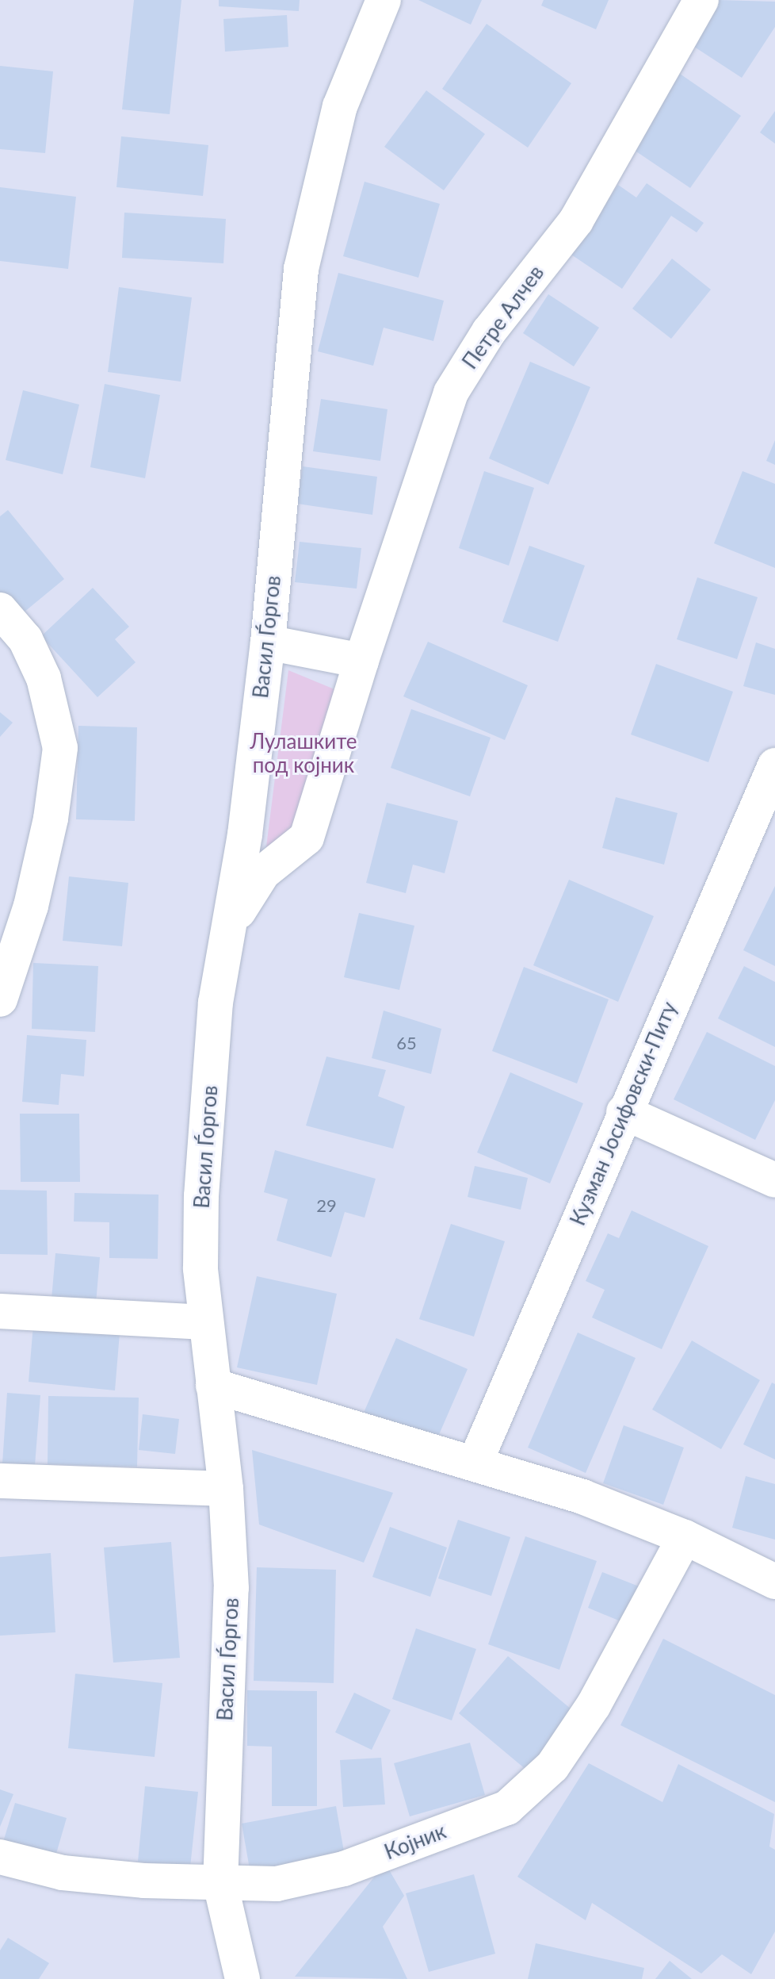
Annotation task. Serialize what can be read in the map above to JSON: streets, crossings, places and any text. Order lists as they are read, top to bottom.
{
  "streets": {
    "street": [
      "Петре Алчев",
      "Васил Ѓоргов",
      "Кузман Јосифовски-Питу",
      "Којник"
    ]
  },
  "crossings": [
    ["Петре Алчев", "Васил Ѓоргов"],
    ["Васил Ѓоргов", "Којник"]
  ],
  "parks": ["Лулашките под којник"],
  "house_numbers": ["65", "29"]
}
